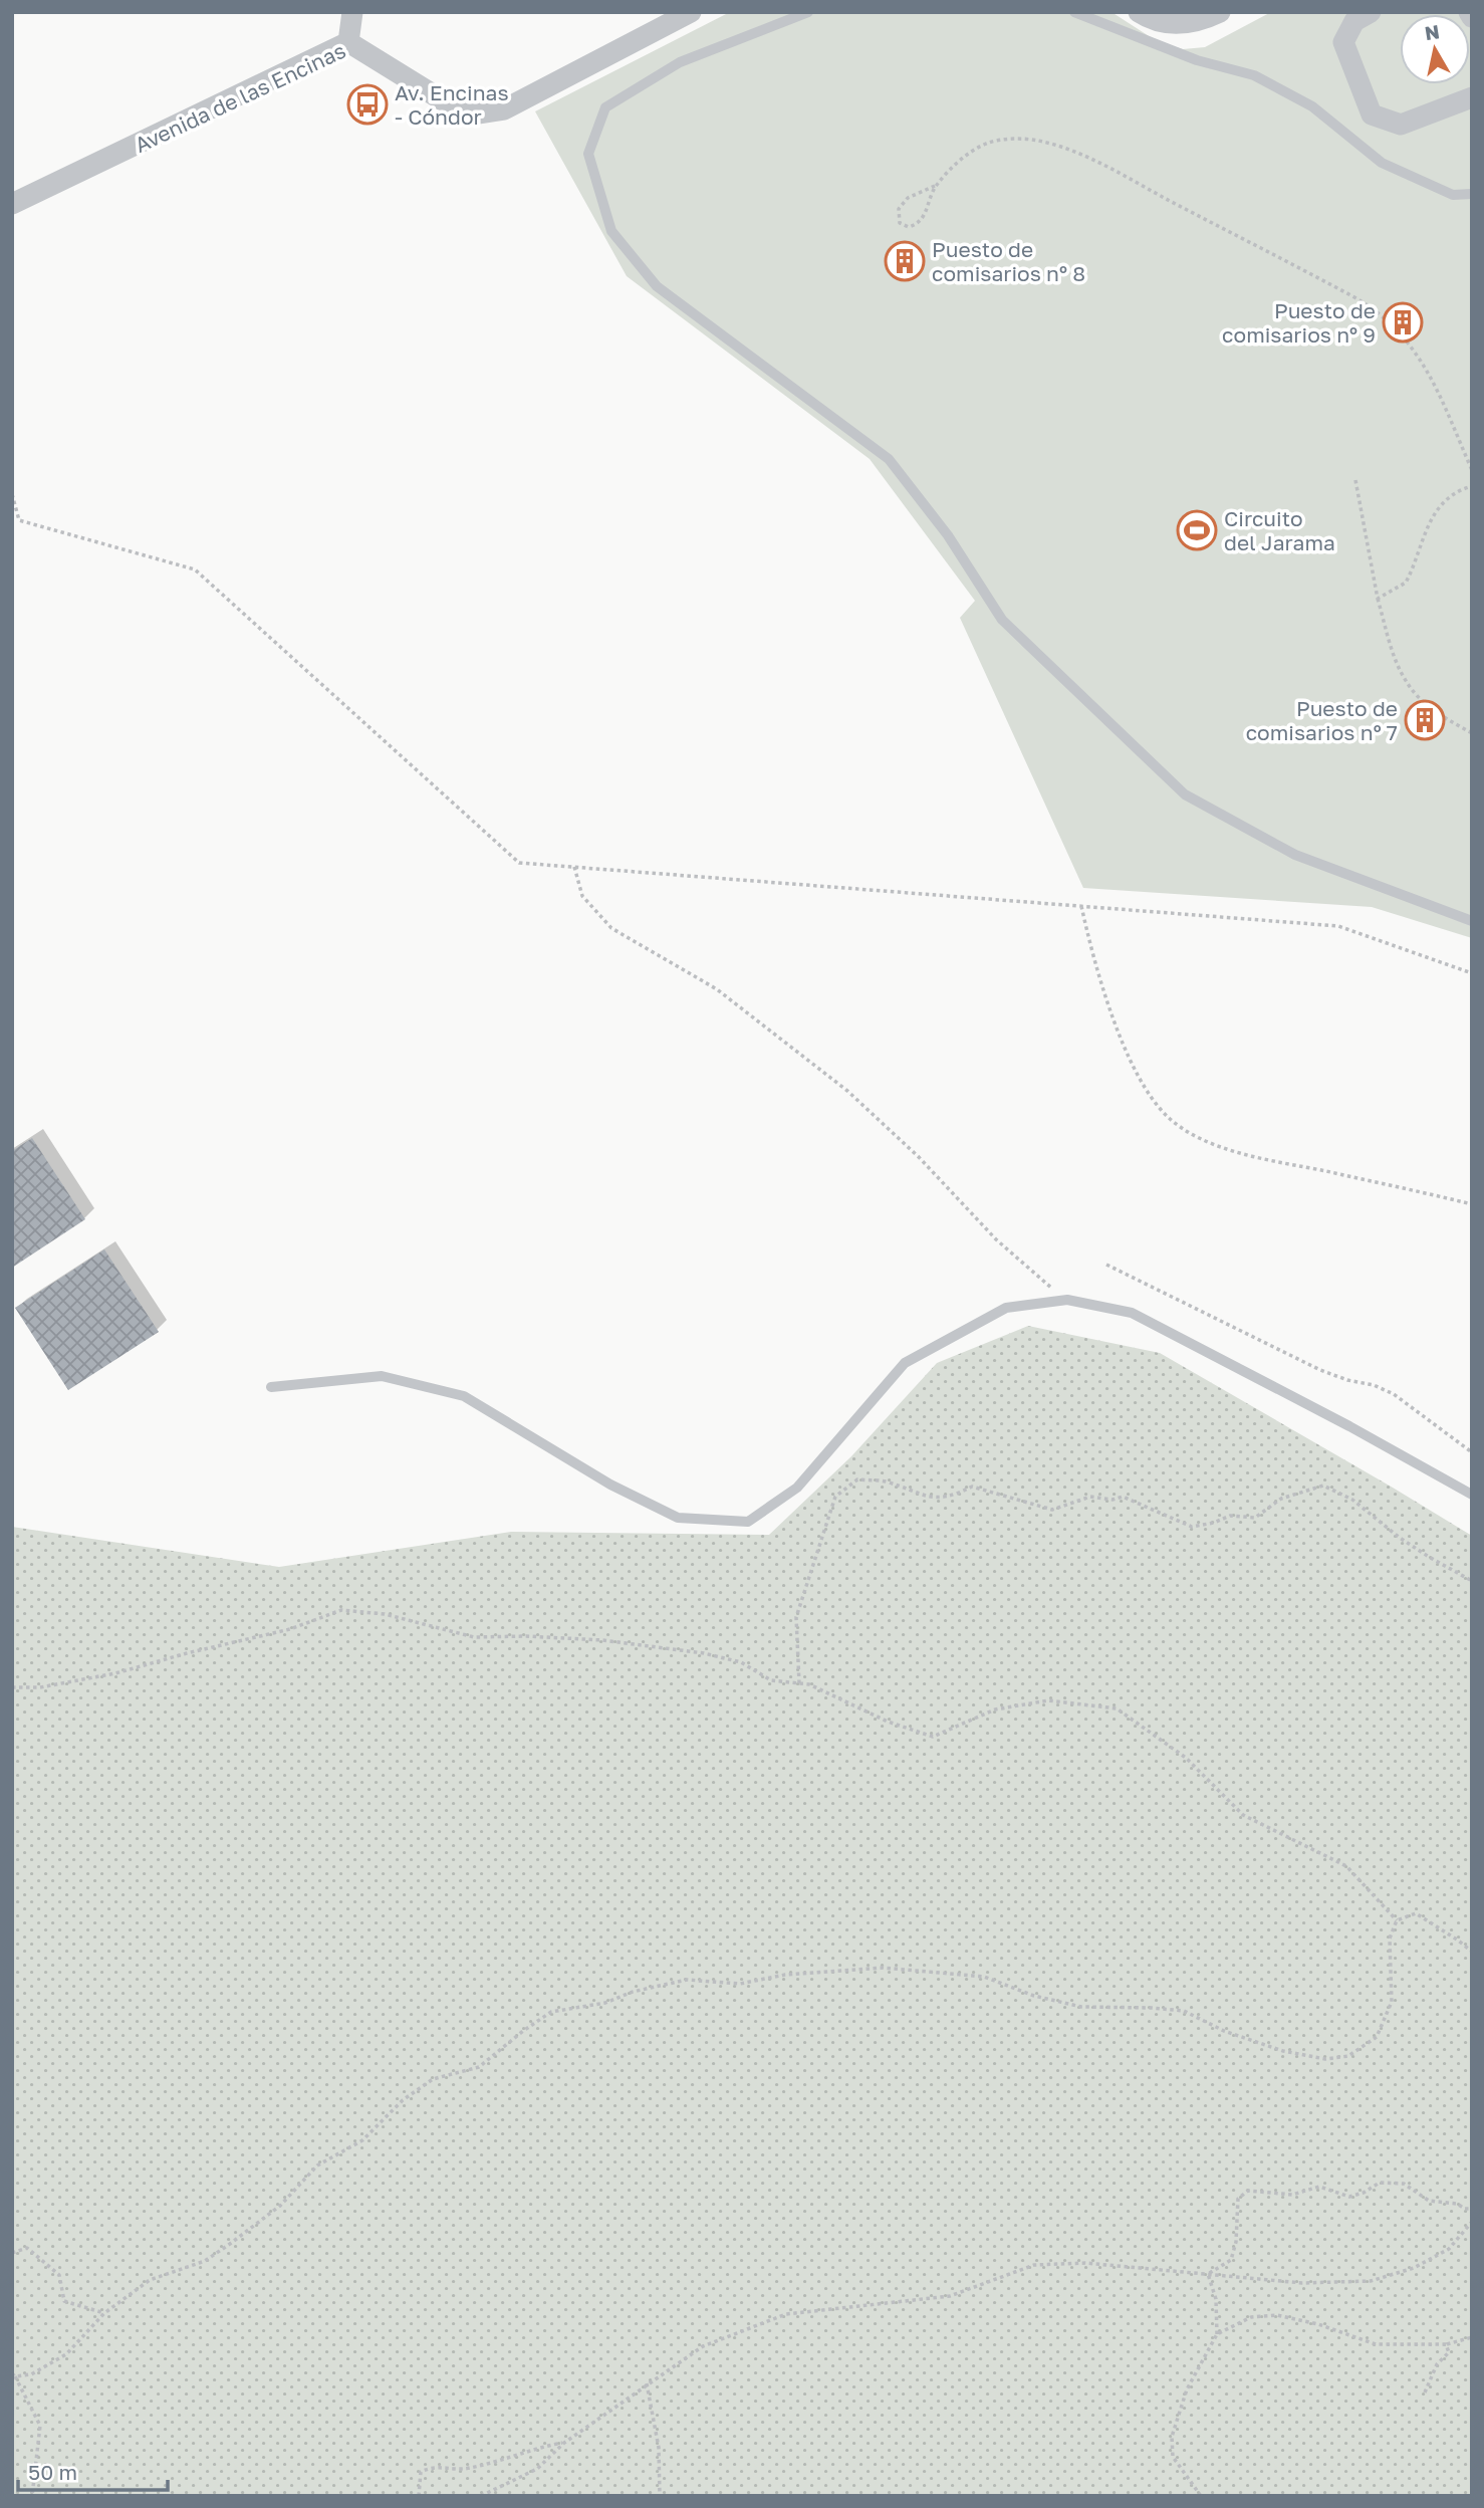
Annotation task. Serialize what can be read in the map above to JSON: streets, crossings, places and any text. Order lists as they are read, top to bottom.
{
  "streets": {
    "street": ["Avenida de las Encinas"]
  },
  "places": {
    "bus stop": ["Av. Encinas - Cóndor"],
    "building": ["Puesto de comisarios nº 8", "Puesto de comisarios nº 9", "Puesto de comisarios nº 7"],
    "sports": ["Circuito del Jarama"]
  },
  "scale_bar": "50 m",
  "north": "top"
}
